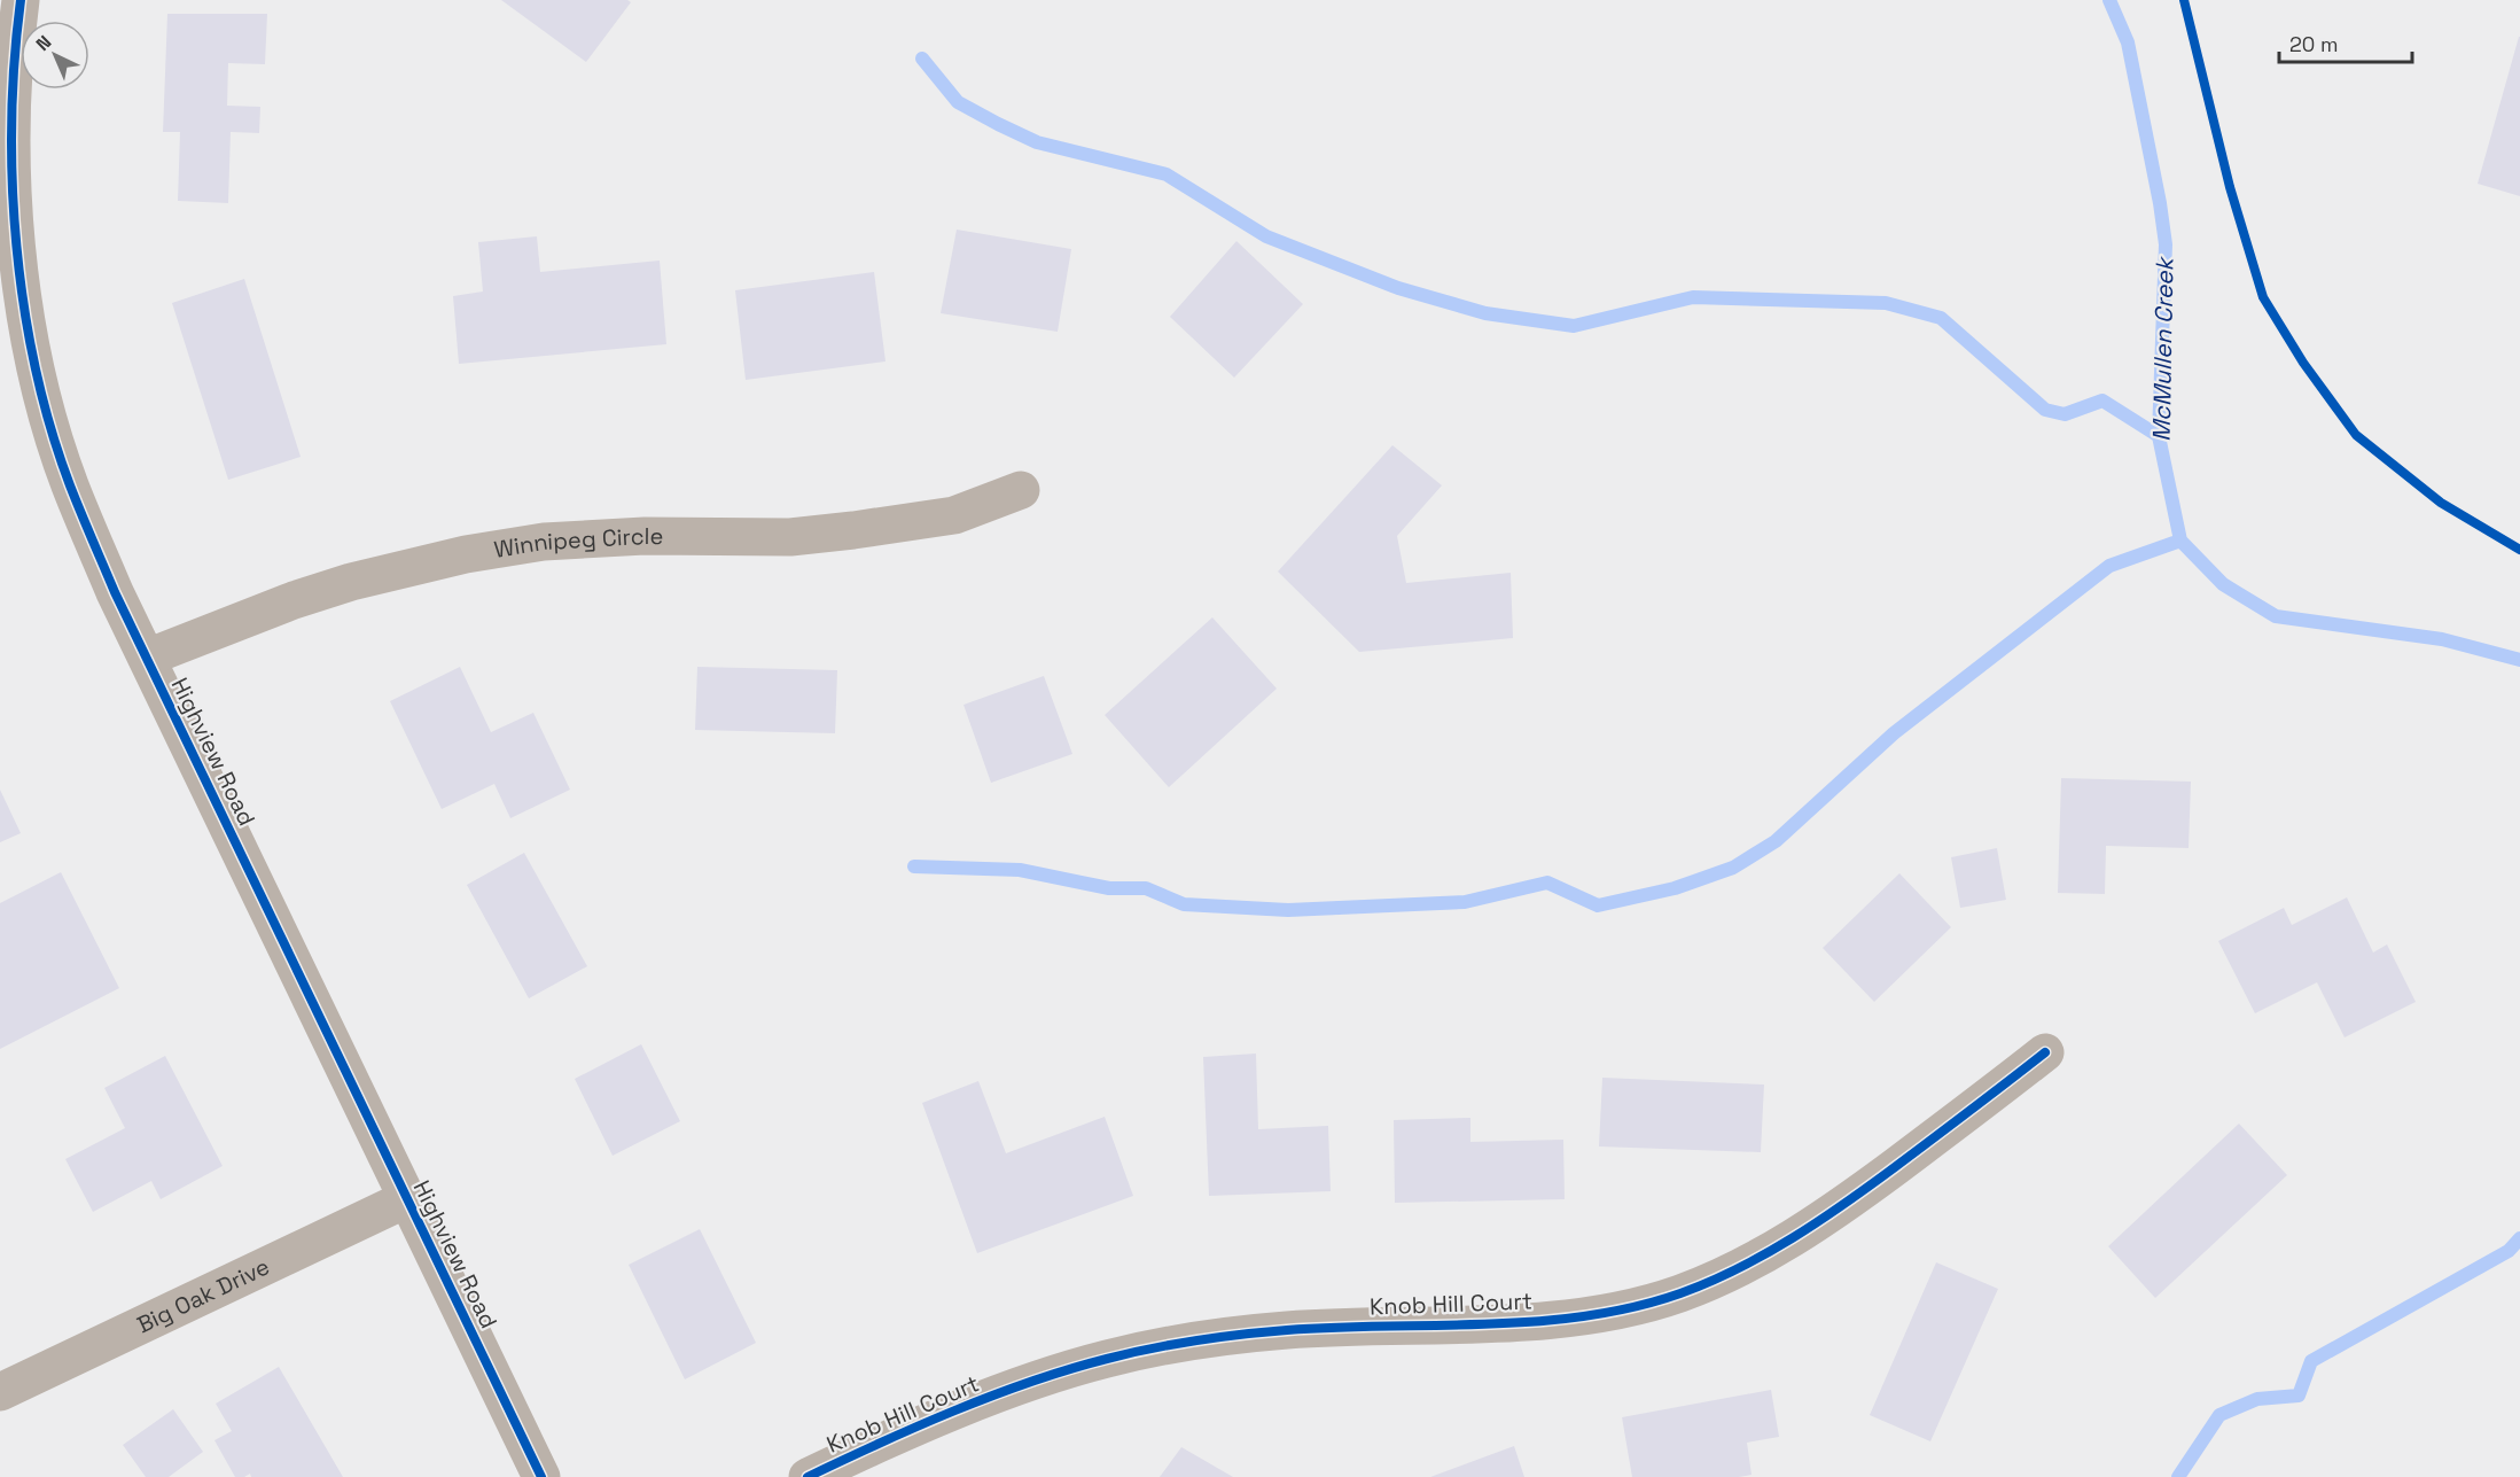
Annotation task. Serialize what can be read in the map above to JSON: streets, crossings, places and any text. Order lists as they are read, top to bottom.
{
  "streets": {
    "street": [
      "Winnipeg Circle",
      "Highview Road",
      "Big Oak Drive",
      "Knob Hill Court"
    ]
  },
  "crossings": [
    ["Winnipeg Circle", "Highview Road"],
    ["Highview Road", "Big Oak Drive"]
  ],
  "water": ["McMullen Creek"],
  "scale_bar": "20 m",
  "north": "top left"
}
